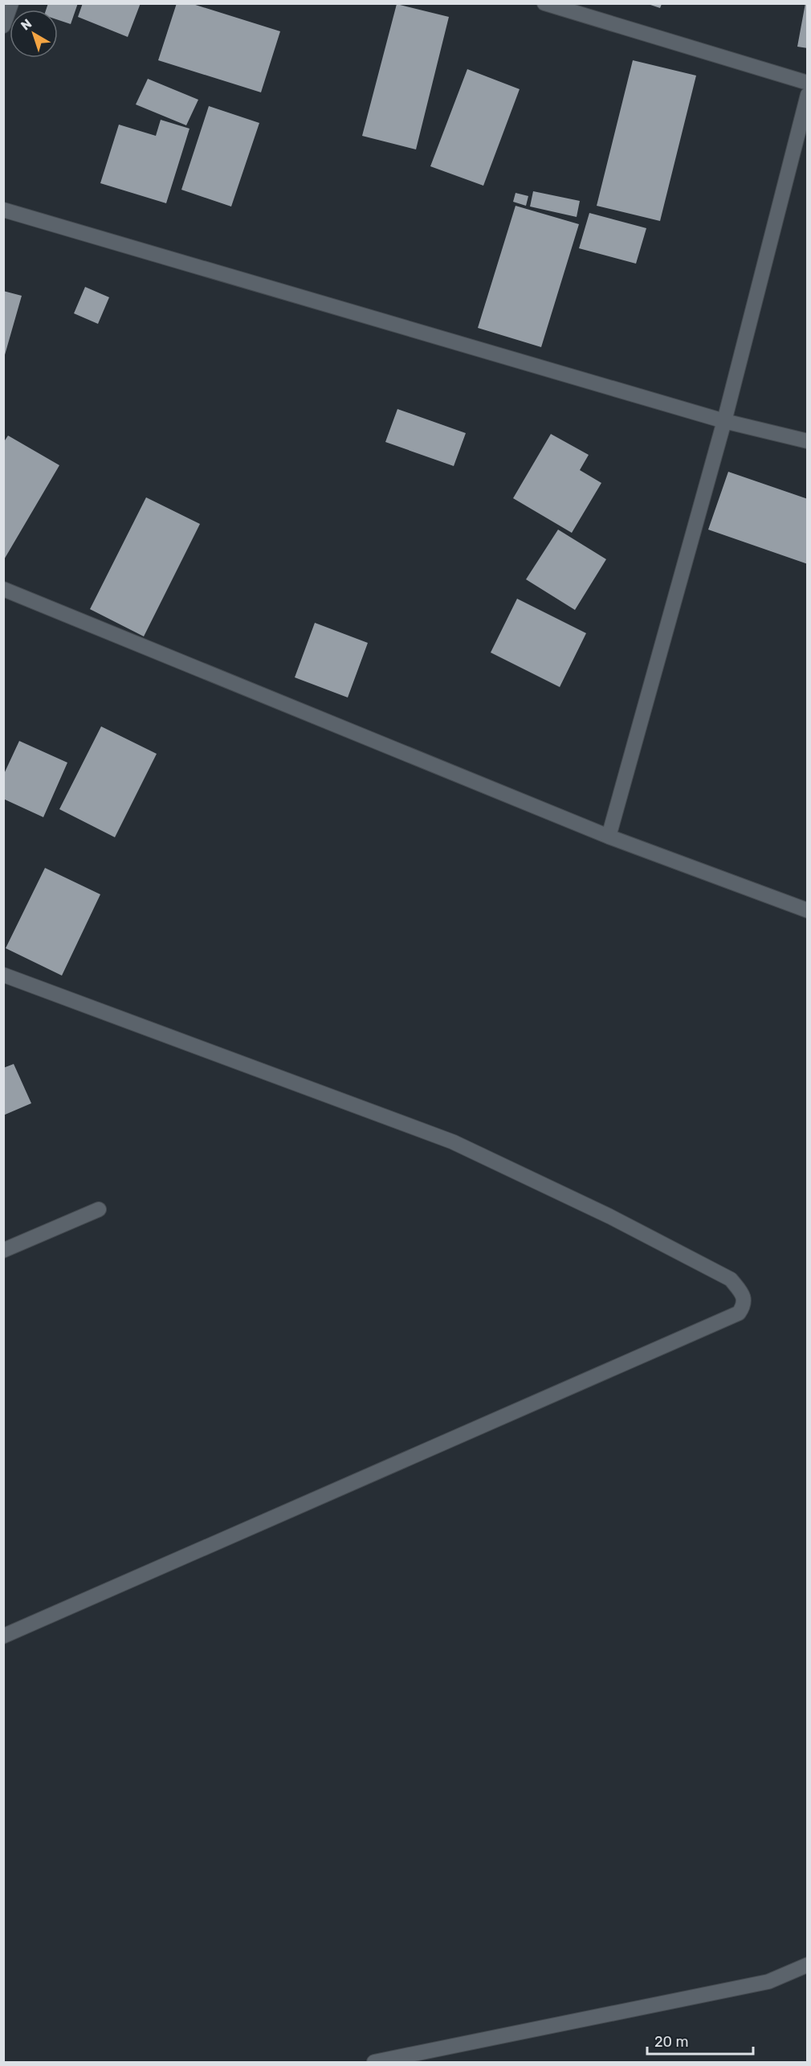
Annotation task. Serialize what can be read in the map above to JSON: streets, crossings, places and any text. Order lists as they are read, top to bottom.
{
  "scale_bar": "20 m",
  "north": "top left"
}
